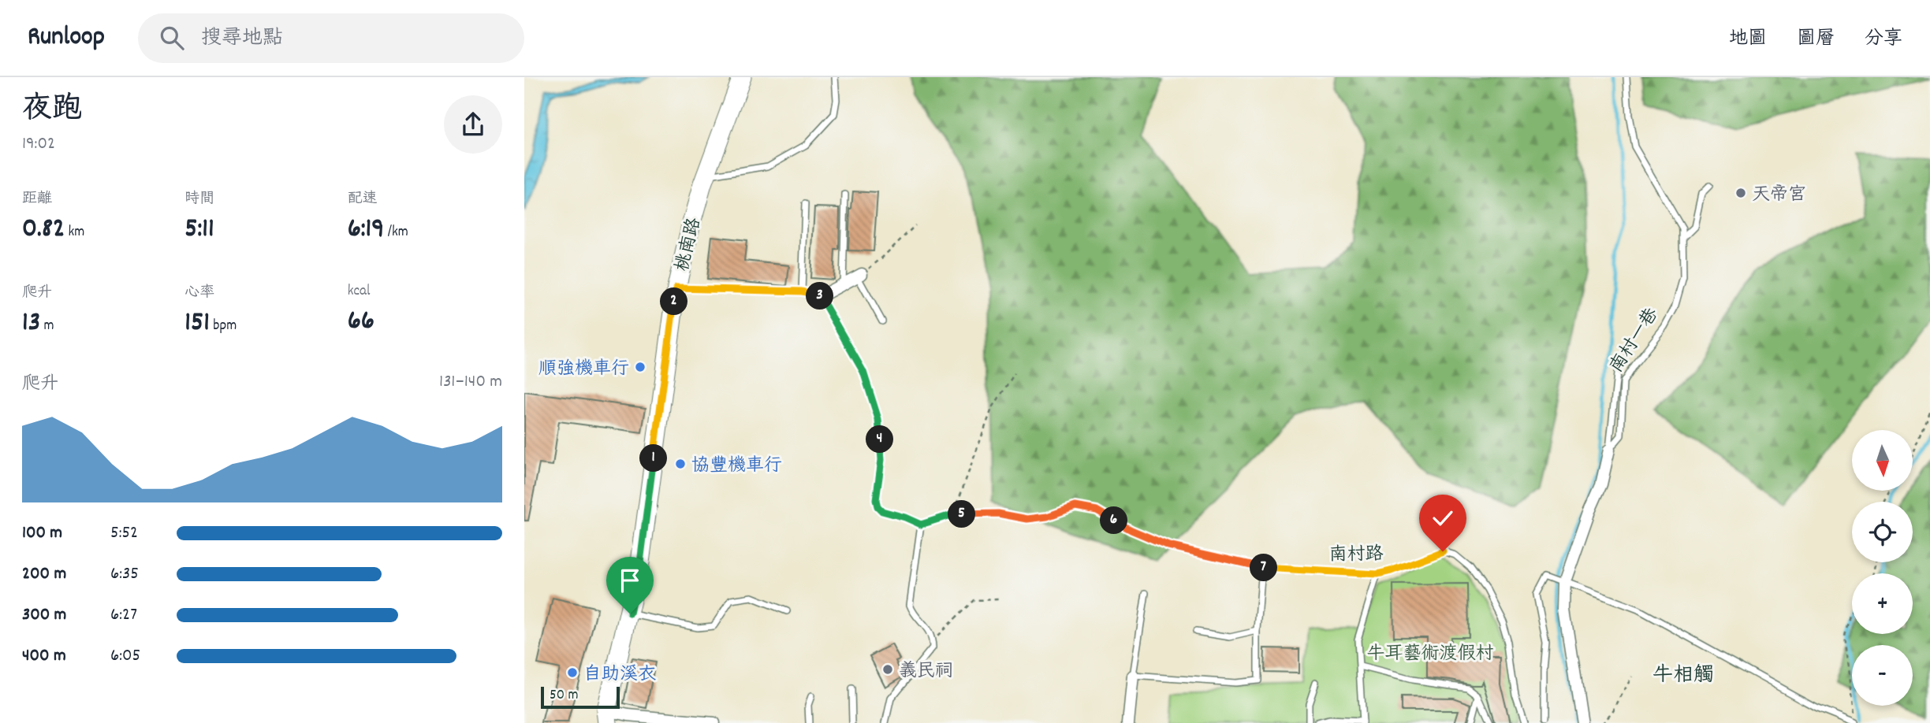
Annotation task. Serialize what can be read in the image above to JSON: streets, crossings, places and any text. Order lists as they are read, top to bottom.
{
  "streets": {
    "main road": ["桃南路"],
    "street": ["南村一巷"],
    "lane": ["南村路"]
  },
  "districts": ["牛相觸"],
  "parks": ["牛耳藝術渡假村"],
  "places": [
    "天帝宮",
    "順強機車行",
    "協豐機車行",
    "義民祠",
    "自助溪衣"
  ],
  "scale_bar": "50 m",
  "north": "bottom",
  "page": {
    "header": "Runloop",
    "search": "搜尋地點",
    "nav": ["地圖", "圖層", "分享"],
    "heading": ["夜跑", "19:02"],
    "stats": [
      ["距離", "0.82 km"],
      ["時間", "5:11"],
      ["配速", "6:19 /km"],
      ["爬升", "13 m"],
      ["心率", "151 bpm"],
      ["kcal", "66"]
    ],
    "pins": [
      "3",
      "2",
      "4",
      "1",
      "5",
      "6",
      "7"
    ],
    "chart": ["爬升", "131–140 m"],
    "map_buttons": ["+", "−"],
    "list": [
      {
        "name": "100 m",
        "note": "5:52"
      },
      {
        "name": "200 m",
        "note": "6:35"
      },
      {
        "name": "300 m",
        "note": "6:27"
      },
      {
        "name": "400 m",
        "note": "6:05"
      }
    ],
    "scale": "50 m"
  }
}
